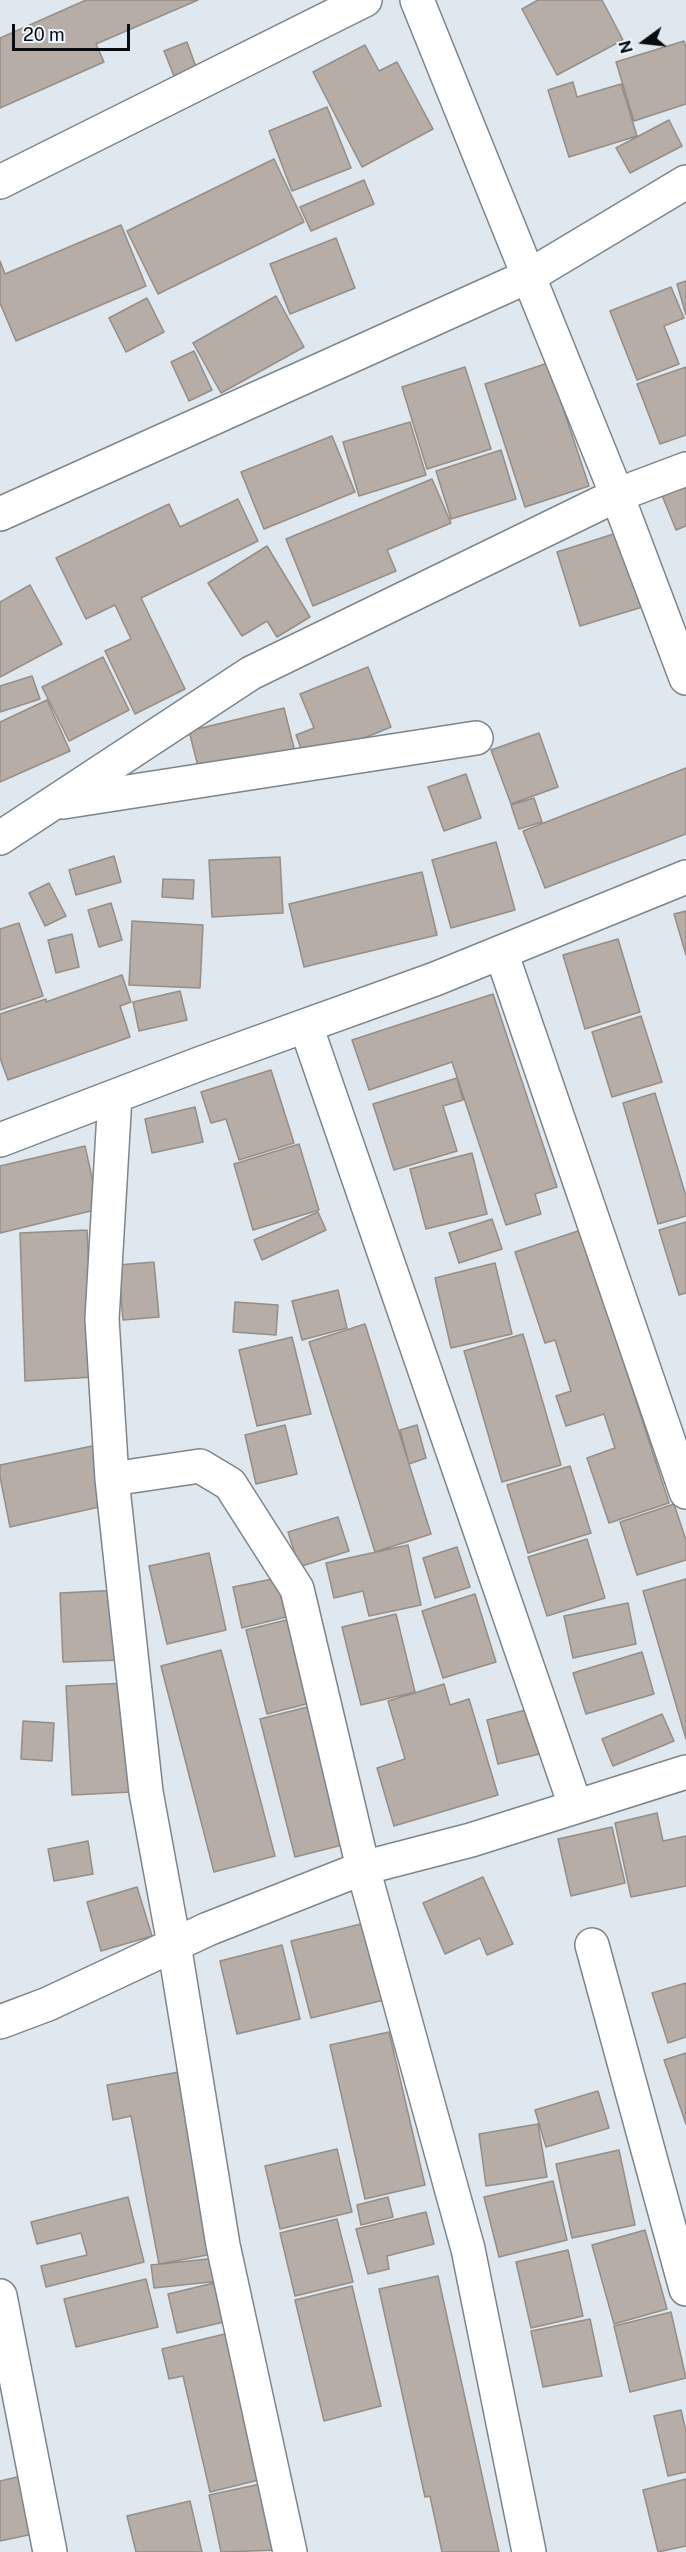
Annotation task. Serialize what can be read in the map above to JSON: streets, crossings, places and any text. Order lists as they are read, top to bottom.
{
  "scale_bar": "20 m",
  "north": "left"
}
